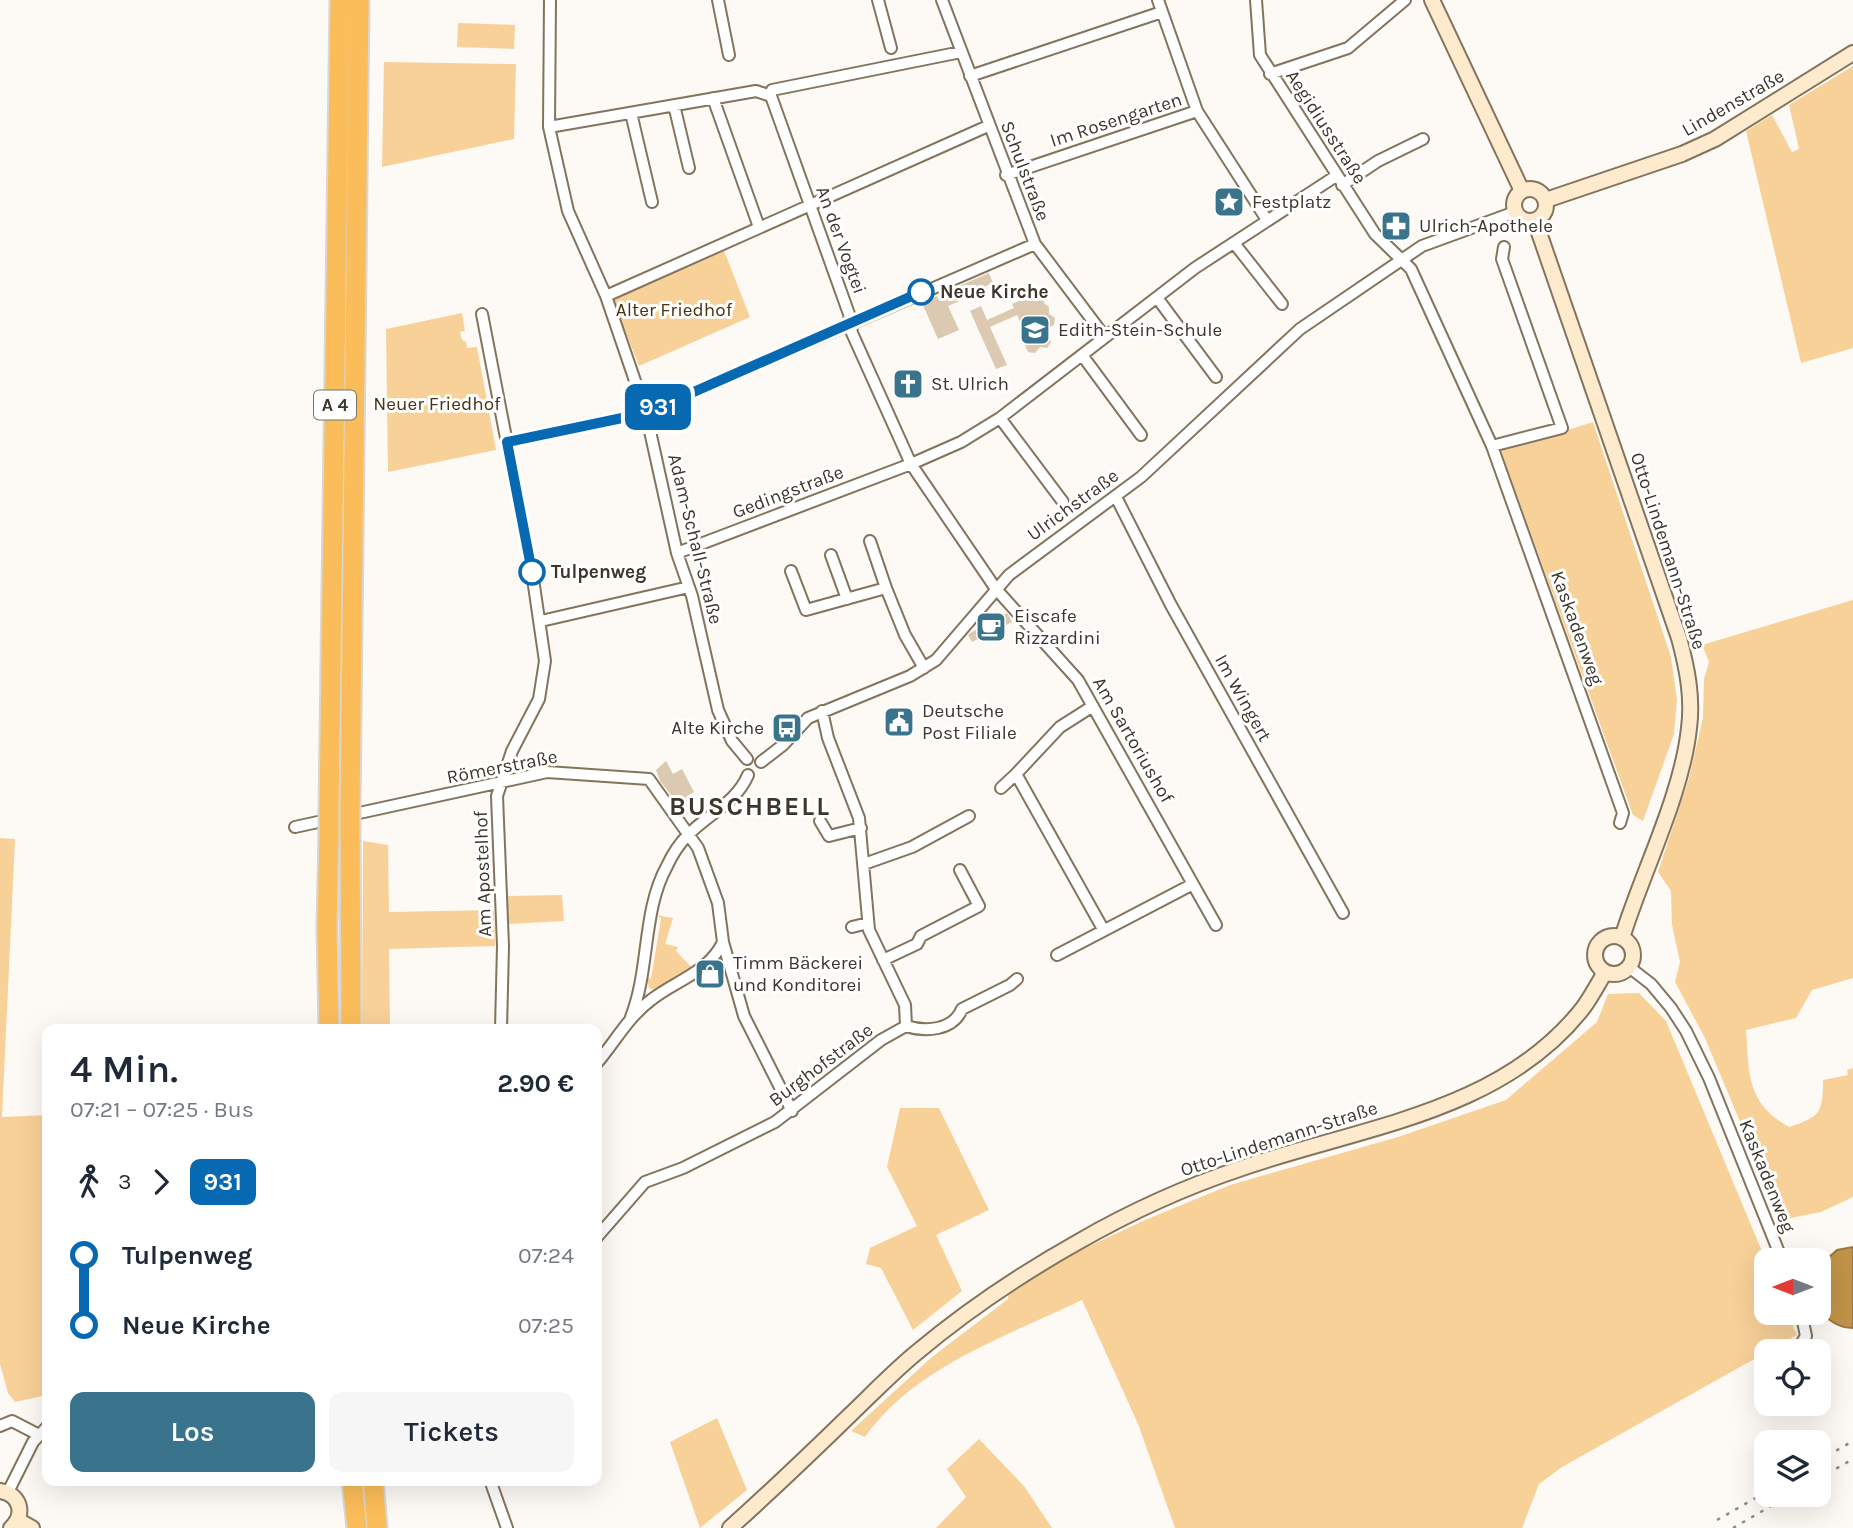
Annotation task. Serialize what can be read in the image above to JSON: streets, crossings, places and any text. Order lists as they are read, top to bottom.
{
  "streets": {
    "highway": ["A 4"],
    "street": [
      "Lindenstraße",
      "Im Rosengarten",
      "Aegidiusstraße",
      "Schulstraße",
      "An der Vogtei",
      "Gedingstraße",
      "Ulrichstraße",
      "Adam-Schall-Straße",
      "Otto-Lindemann-Straße",
      "Kaskadenweg",
      "Im Wingert",
      "Am Sartoriushof",
      "Römerstraße",
      "Am Apostelhof",
      "Burghofstraße"
    ]
  },
  "crossings": [
    ["Lindenstraße", "Otto-Lindemann-Straße"],
    ["Im Rosengarten", "Schulstraße"],
    ["Aegidiusstraße", "Gedingstraße"],
    ["Aegidiusstraße", "Ulrichstraße"],
    ["Aegidiusstraße", "Kaskadenweg"],
    ["Schulstraße", "Gedingstraße"],
    ["An der Vogtei", "Gedingstraße"],
    ["An der Vogtei", "Ulrichstraße"],
    ["An der Vogtei", "Adam-Schall-Straße"],
    ["An der Vogtei", "Am Sartoriushof"],
    ["Gedingstraße", "Adam-Schall-Straße"],
    ["Ulrichstraße", "Adam-Schall-Straße"],
    ["Ulrichstraße", "Kaskadenweg"],
    ["Ulrichstraße", "Im Wingert"],
    ["Ulrichstraße", "Am Sartoriushof"],
    ["Otto-Lindemann-Straße", "Kaskadenweg"],
    ["Römerstraße", "Am Apostelhof"]
  ],
  "districts": ["BUSCHBELL"],
  "parks": ["Alter Friedhof", "Neuer Friedhof"],
  "places": {
    "place": ["Festplatz"],
    "pharmacy": ["Ulrich-Apothele"],
    "other": ["Neue Kirche", "Tulpenweg"],
    "school or university": ["Edith-Stein-Schule"],
    "church": ["St. Ulrich"],
    "cafe": ["Eiscafe Rizzardini"],
    "public building": ["Deutsche Post Filiale"],
    "bus stop": ["Alte Kirche"],
    "shop": ["Timm Bäckerei und Konditorei"]
  },
  "lines": ["bus line 931"],
  "north": "left",
  "page": {
    "on_map": "931",
    "heading": ["4 Min.", "07:21 – 07:25 · Bus", "2.90 €"],
    "legs": ["3", "931"],
    "list": [
      {
        "name": "Tulpenweg",
        "value": "07:24"
      },
      {
        "name": "Neue Kirche",
        "value": "07:25"
      }
    ],
    "buttons": ["Los", "Tickets"]
  }
}
